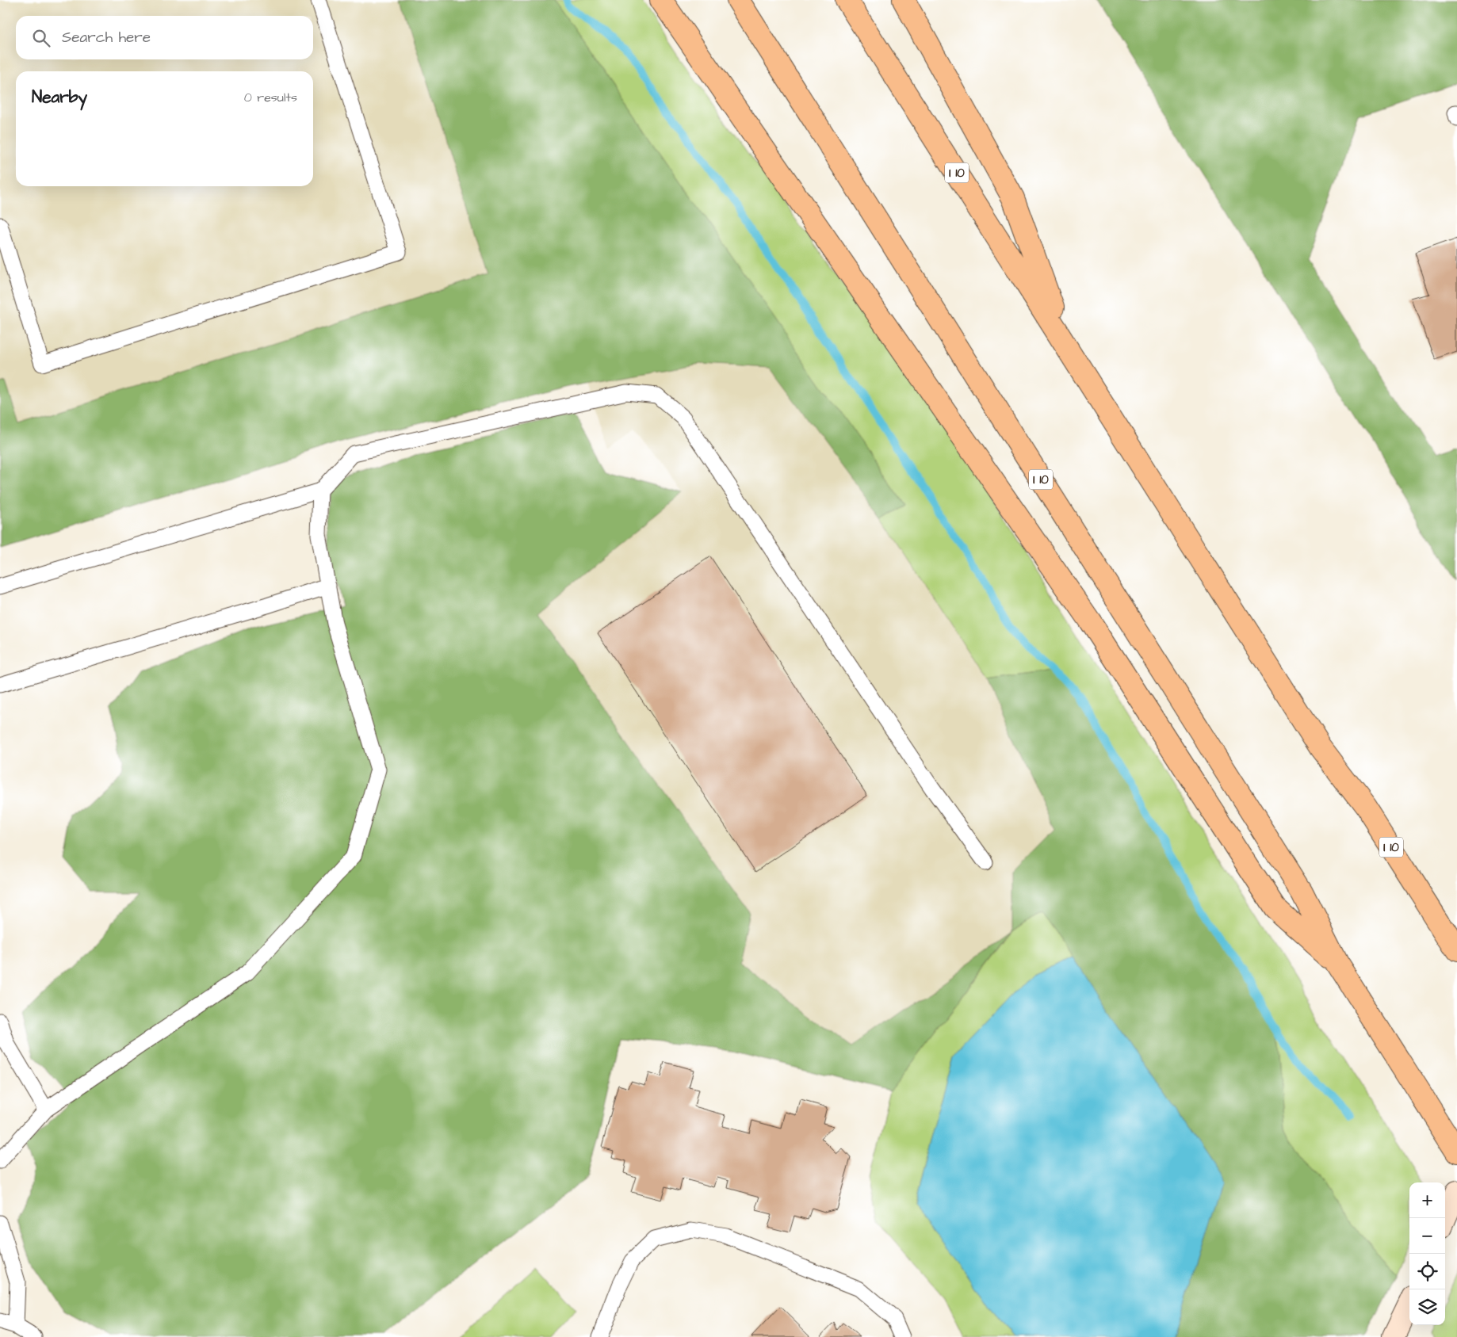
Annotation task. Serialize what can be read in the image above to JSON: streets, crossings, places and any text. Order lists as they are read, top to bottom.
{
  "streets": {
    "highway": ["I 10"]
  },
  "page": {
    "search": "Search here",
    "heading": ["Nearby", "0 results"],
    "map_buttons": ["+", "−"]
  }
}
